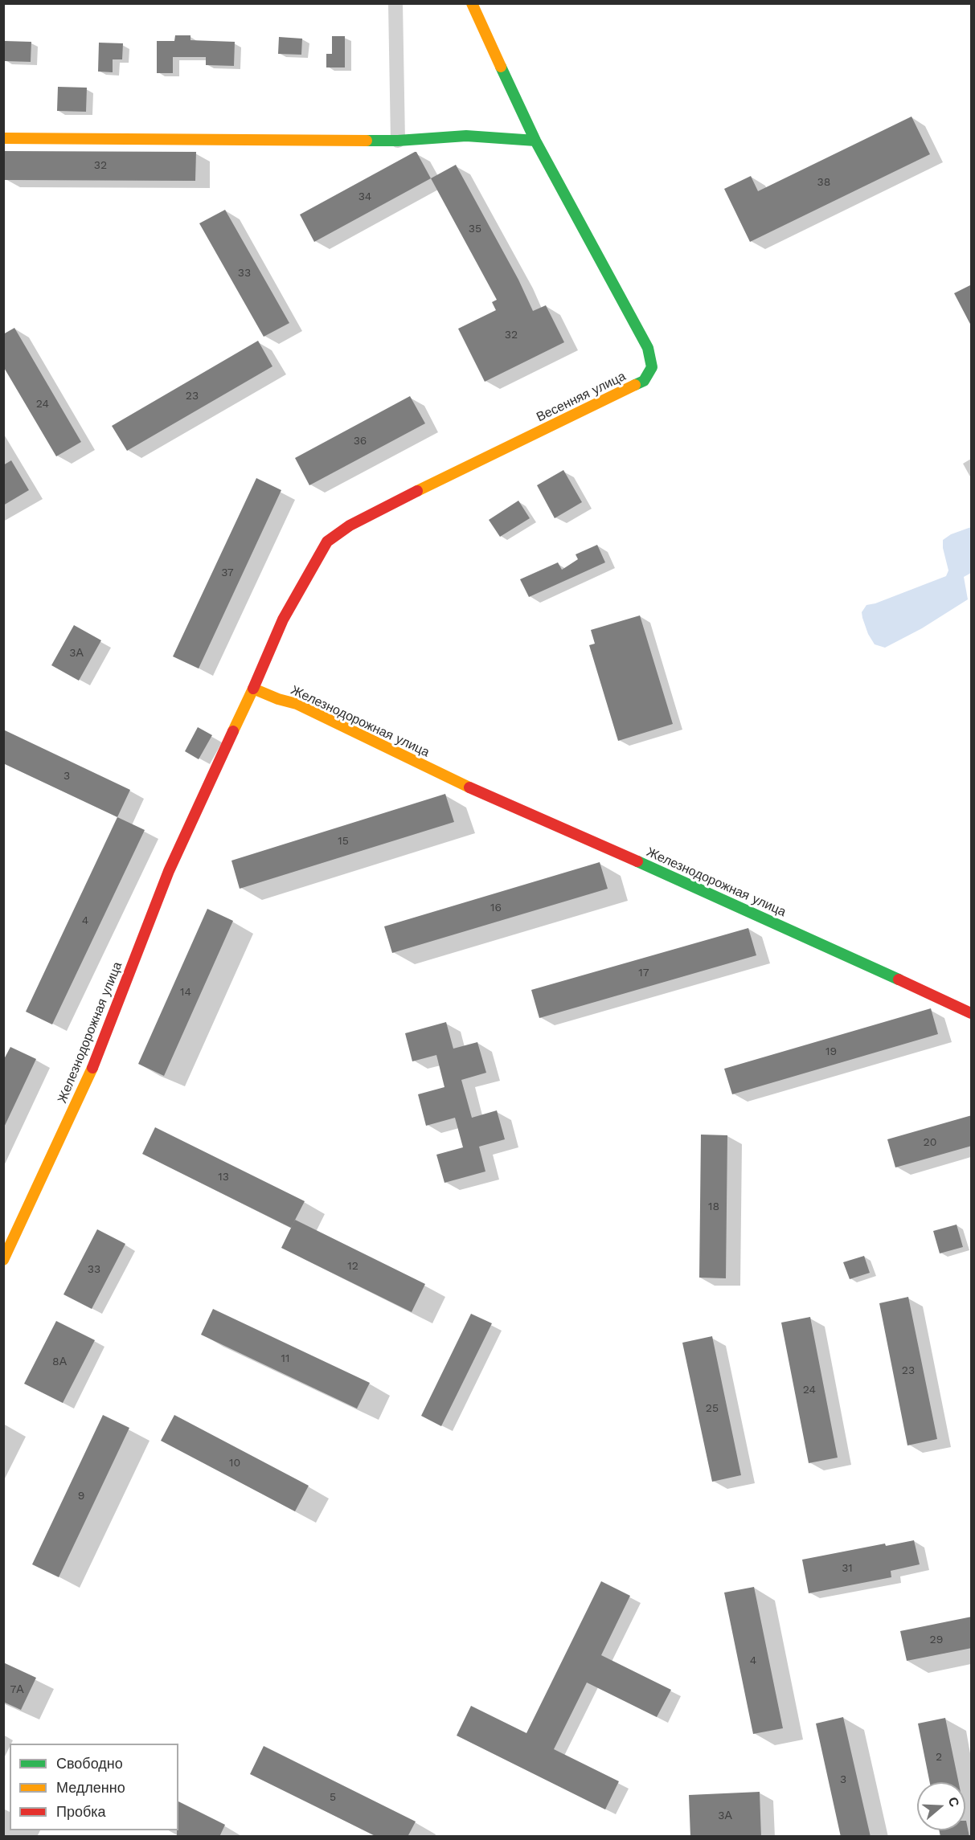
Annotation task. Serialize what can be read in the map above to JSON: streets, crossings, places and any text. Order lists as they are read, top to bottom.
{
  "streets": {
    "street": ["Весенняя улица", "Железнодорожная улица"]
  },
  "crossings": [
    ["Весенняя улица", "Железнодорожная улица"]
  ],
  "house_numbers": [
    "32",
    "38",
    "34",
    "35",
    "33",
    "32",
    "23",
    "24",
    "36",
    "37",
    "3А",
    "3",
    "15",
    "16",
    "4",
    "17",
    "14",
    "19",
    "20",
    "13",
    "18",
    "12",
    "33",
    "11",
    "8А",
    "23",
    "24",
    "25",
    "10",
    "9",
    "31",
    "29",
    "4",
    "7А",
    "2",
    "3",
    "5",
    "3А"
  ],
  "legend": ["Свободно", "Медленно", "Пробка"],
  "north": "right"
}
